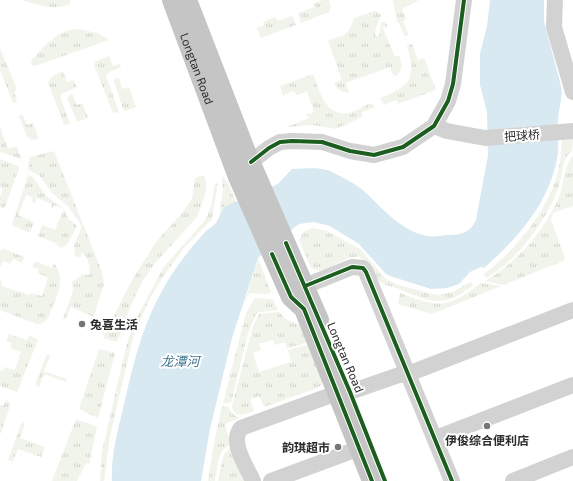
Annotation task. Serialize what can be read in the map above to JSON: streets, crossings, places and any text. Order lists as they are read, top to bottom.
{
  "streets": {
    "main road": ["Longtan Road"],
    "street": ["把球桥"]
  },
  "water": ["龙潭河"],
  "places": ["兔喜生活", "伊俊综合便利店", "韵琪超市"]
}
